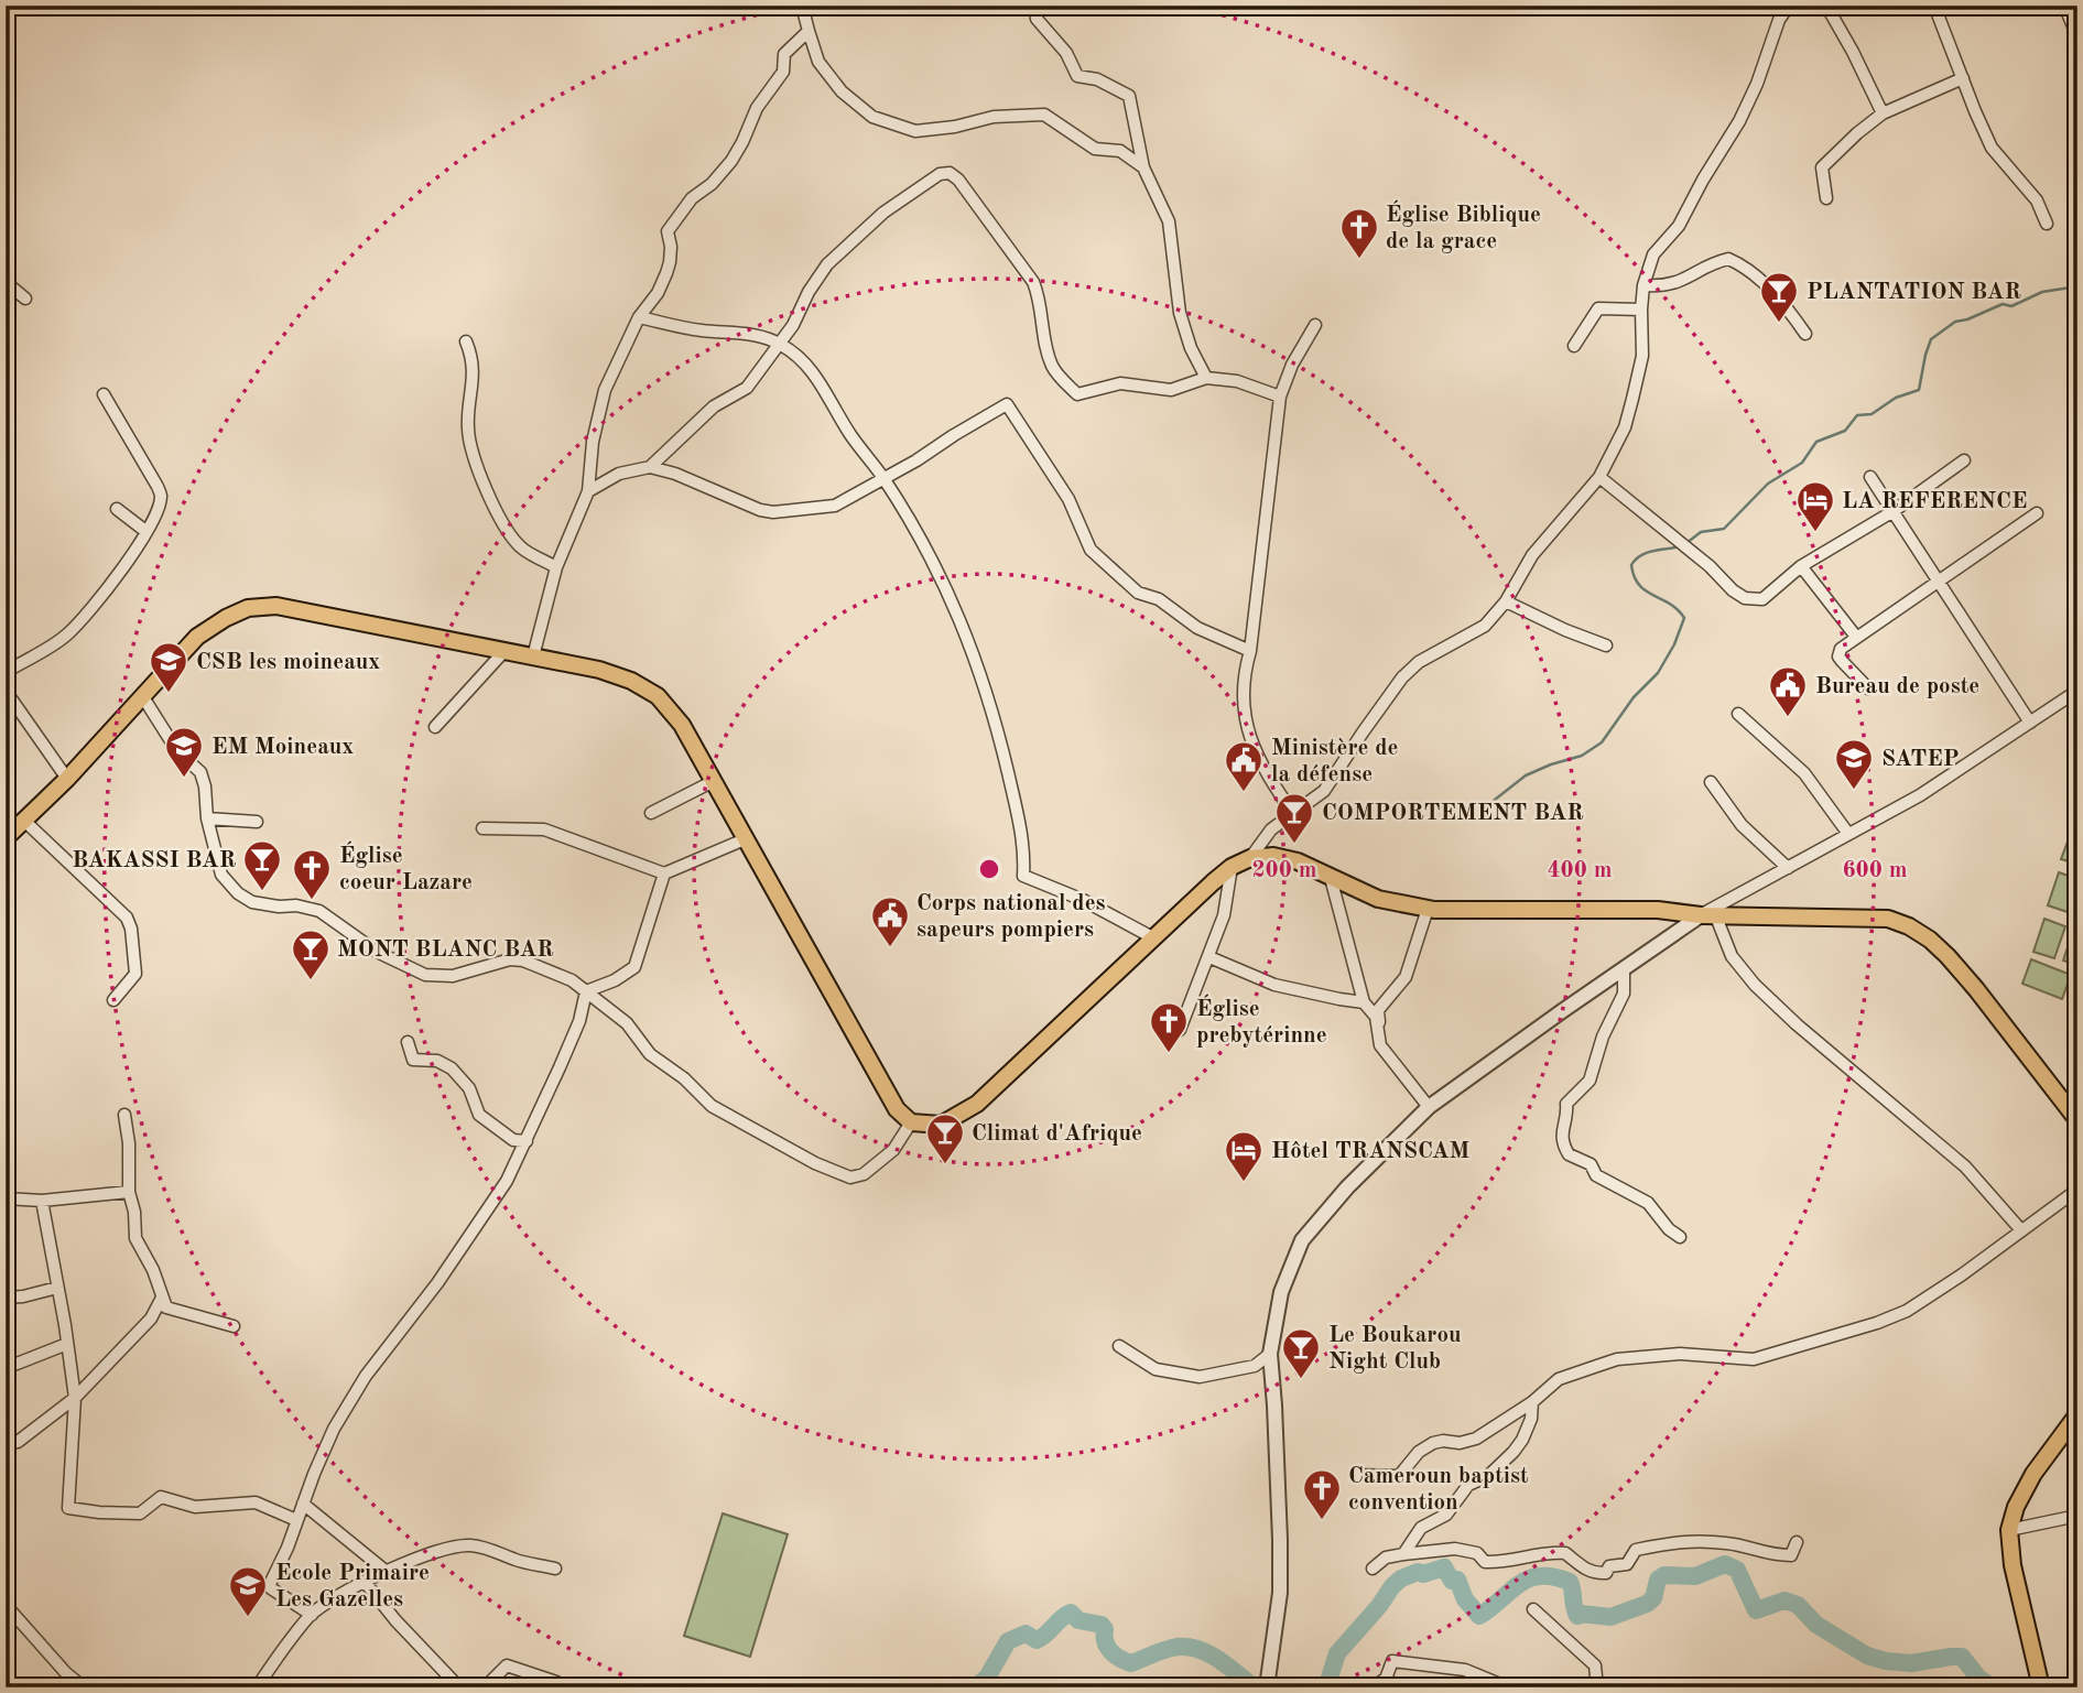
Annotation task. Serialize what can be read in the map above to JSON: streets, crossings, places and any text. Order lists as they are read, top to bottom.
{
  "places": {
    "church": [
      "Église Biblique de la grace",
      "Église coeur Lazare",
      "Église prebytérinne",
      "Cameroun baptist convention"
    ],
    "bar": [
      "PLANTATION BAR",
      "COMPORTEMENT BAR",
      "BAKASSI BAR",
      "MONT BLANC BAR",
      "Climat d'Afrique",
      "Le Boukarou Night Club"
    ],
    "hotel": ["LA REFERENCE", "Hôtel TRANSCAM"],
    "school or university": [
      "CSB les moineaux",
      "EM Moineaux",
      "SATEP",
      "Ecole Primaire Les Gazelles"
    ],
    "public building": ["Bureau de poste", "Ministère de la défense", "Corps national des sapeurs pompiers"]
  },
  "rings": ["200 m", "400 m", "600 m"]
}
